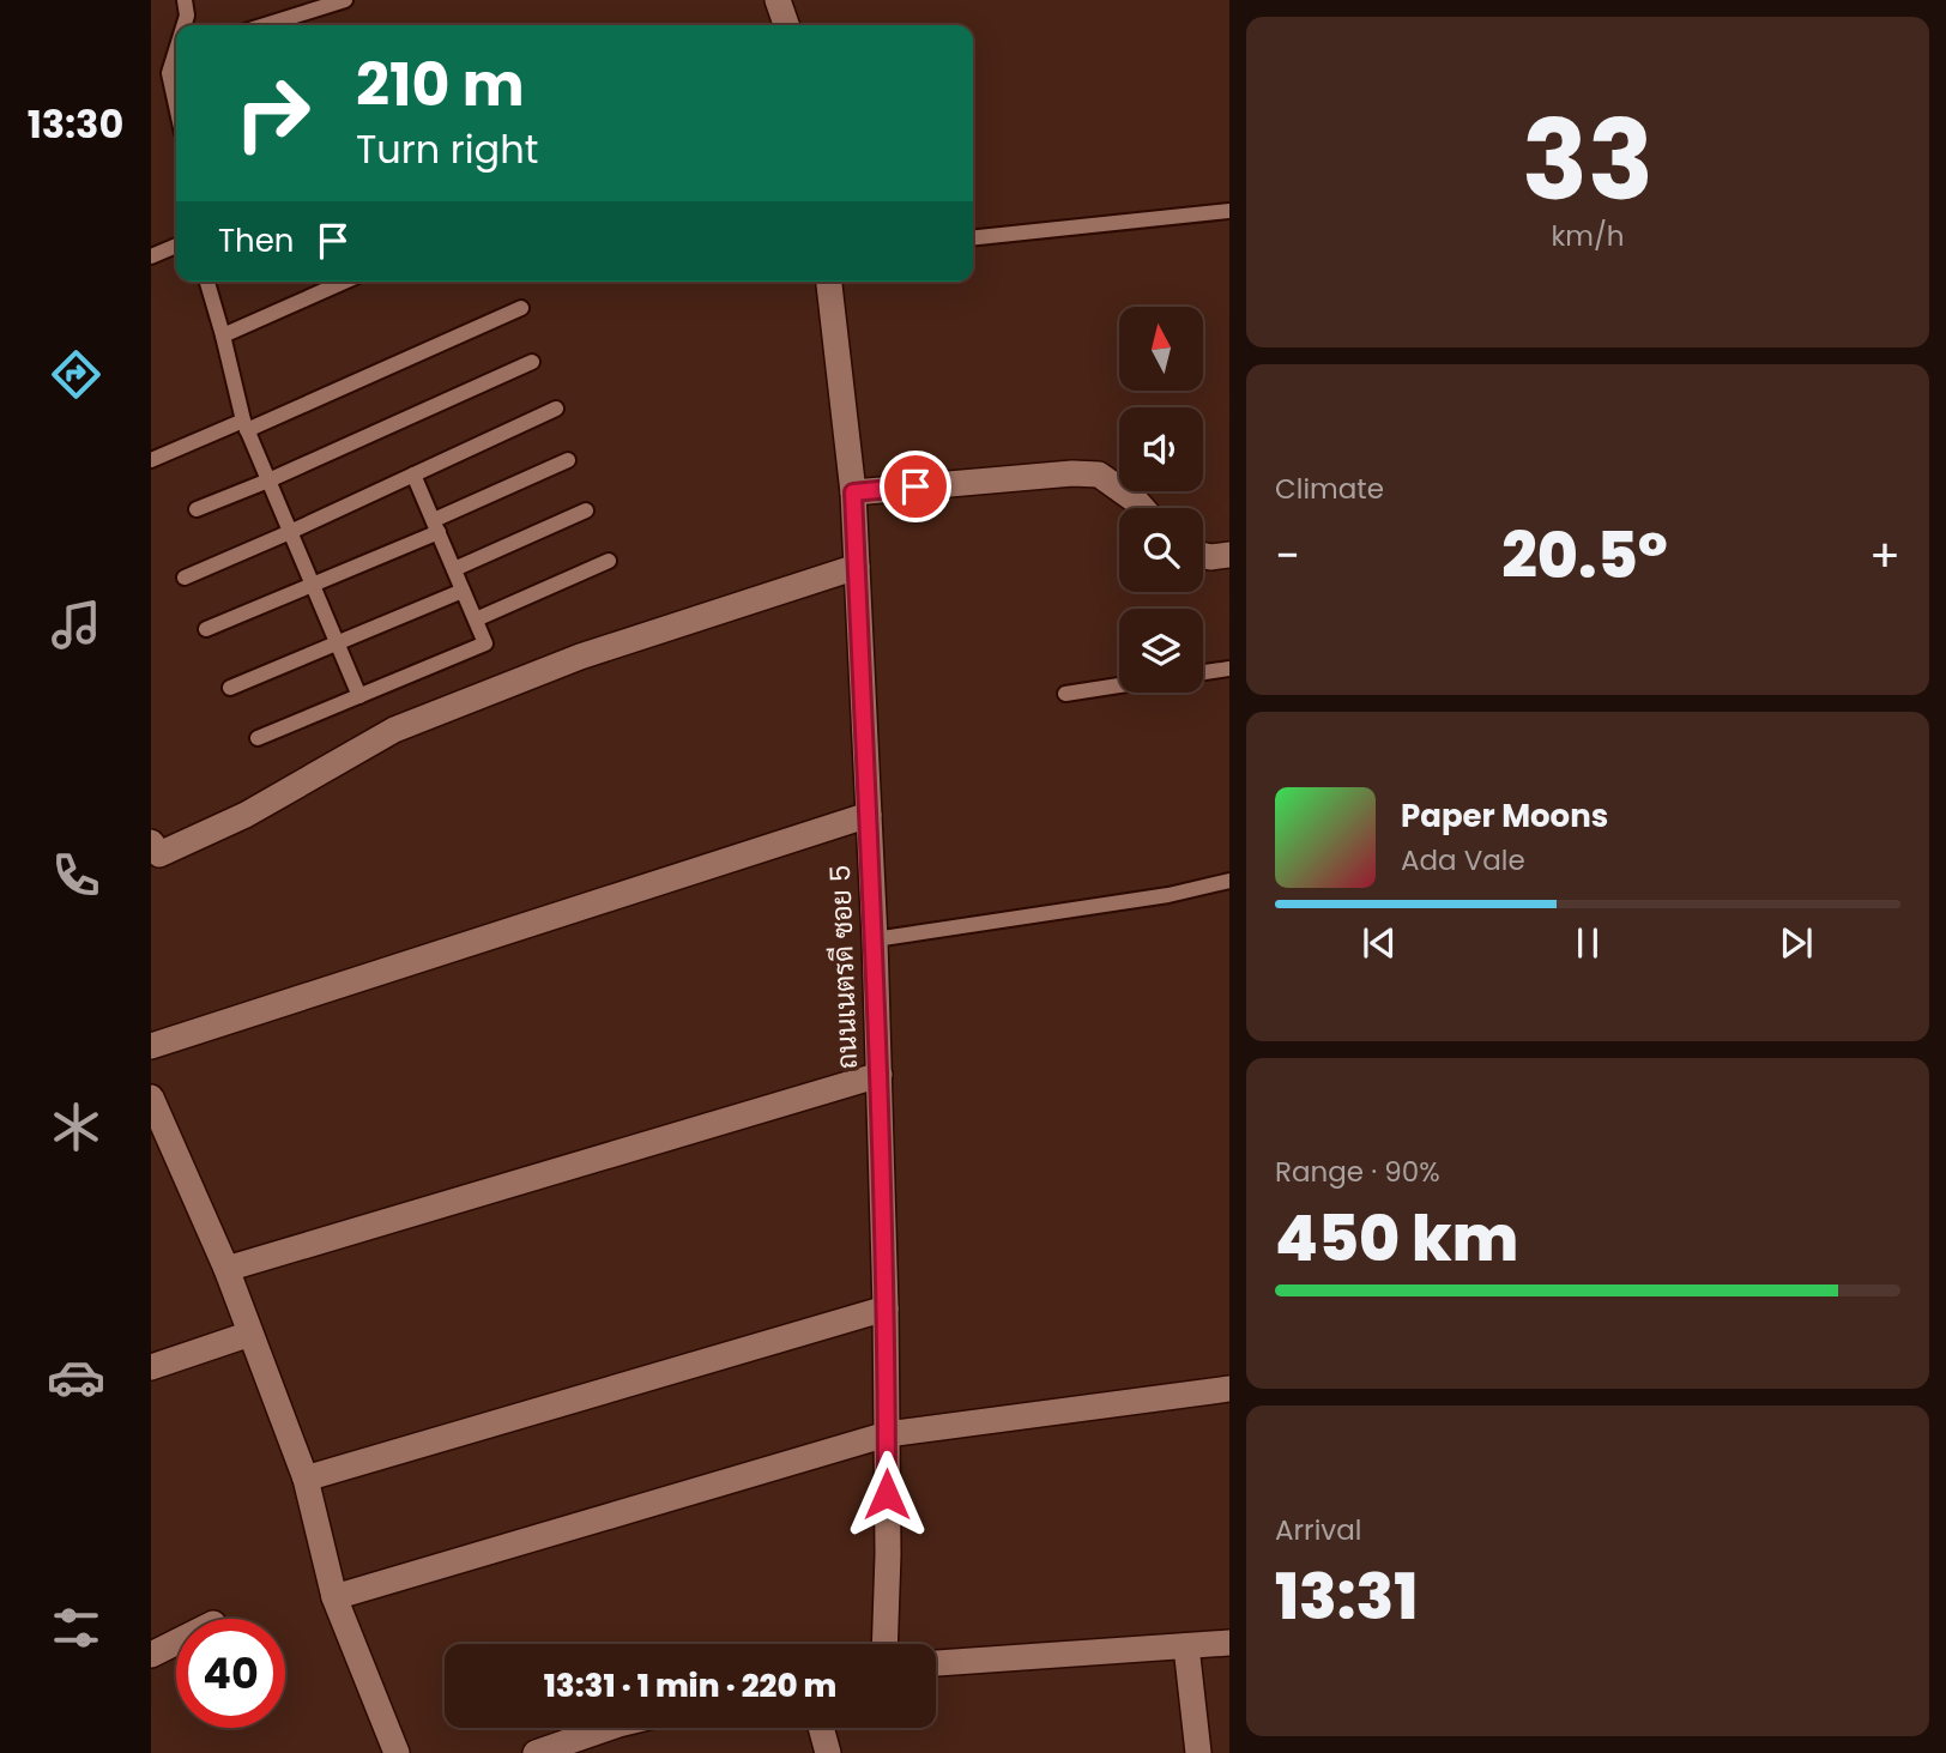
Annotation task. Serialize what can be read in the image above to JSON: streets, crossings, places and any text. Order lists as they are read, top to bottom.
{
  "streets": {
    "street": ["ถนนเนตรดี ซอย 5"]
  },
  "north": "top",
  "page": {
    "tabs": "13:30",
    "tile": [
      ["33", "km/h"],
      "Climate",
      ["Range · 90%", "450 km"],
      ["Arrival", "13:31"]
    ],
    "turn": ["210 m", "Turn right"],
    "then": "Then",
    "heat": ["−", "20.5°", "+"],
    "song": ["Paper Moons", "Ada Vale"],
    "limit": "40",
    "trip": "13:31 · 1 min · 220 m"
  }
}
